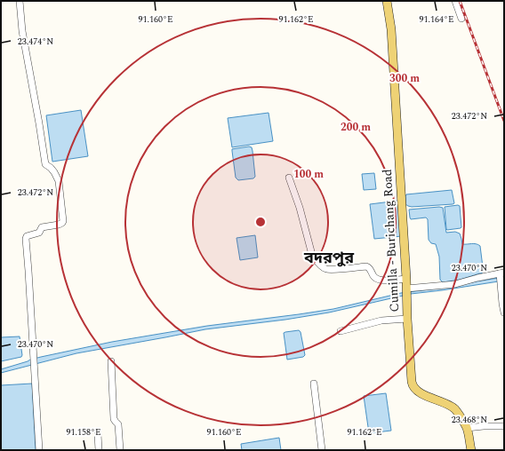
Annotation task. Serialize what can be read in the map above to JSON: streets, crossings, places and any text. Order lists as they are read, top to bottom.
{
  "streets": {
    "main road": ["Cumilla - Burichang Road"]
  },
  "districts": ["বদরপুর"],
  "coordinates": [
    "91.164°E",
    "91.160°E",
    "91.162°E",
    "23.474°N",
    "23.472°N",
    "23.470°N",
    "23.468°N",
    "91.158°E"
  ],
  "rings": ["300 m", "200 m", "100 m"]
}
